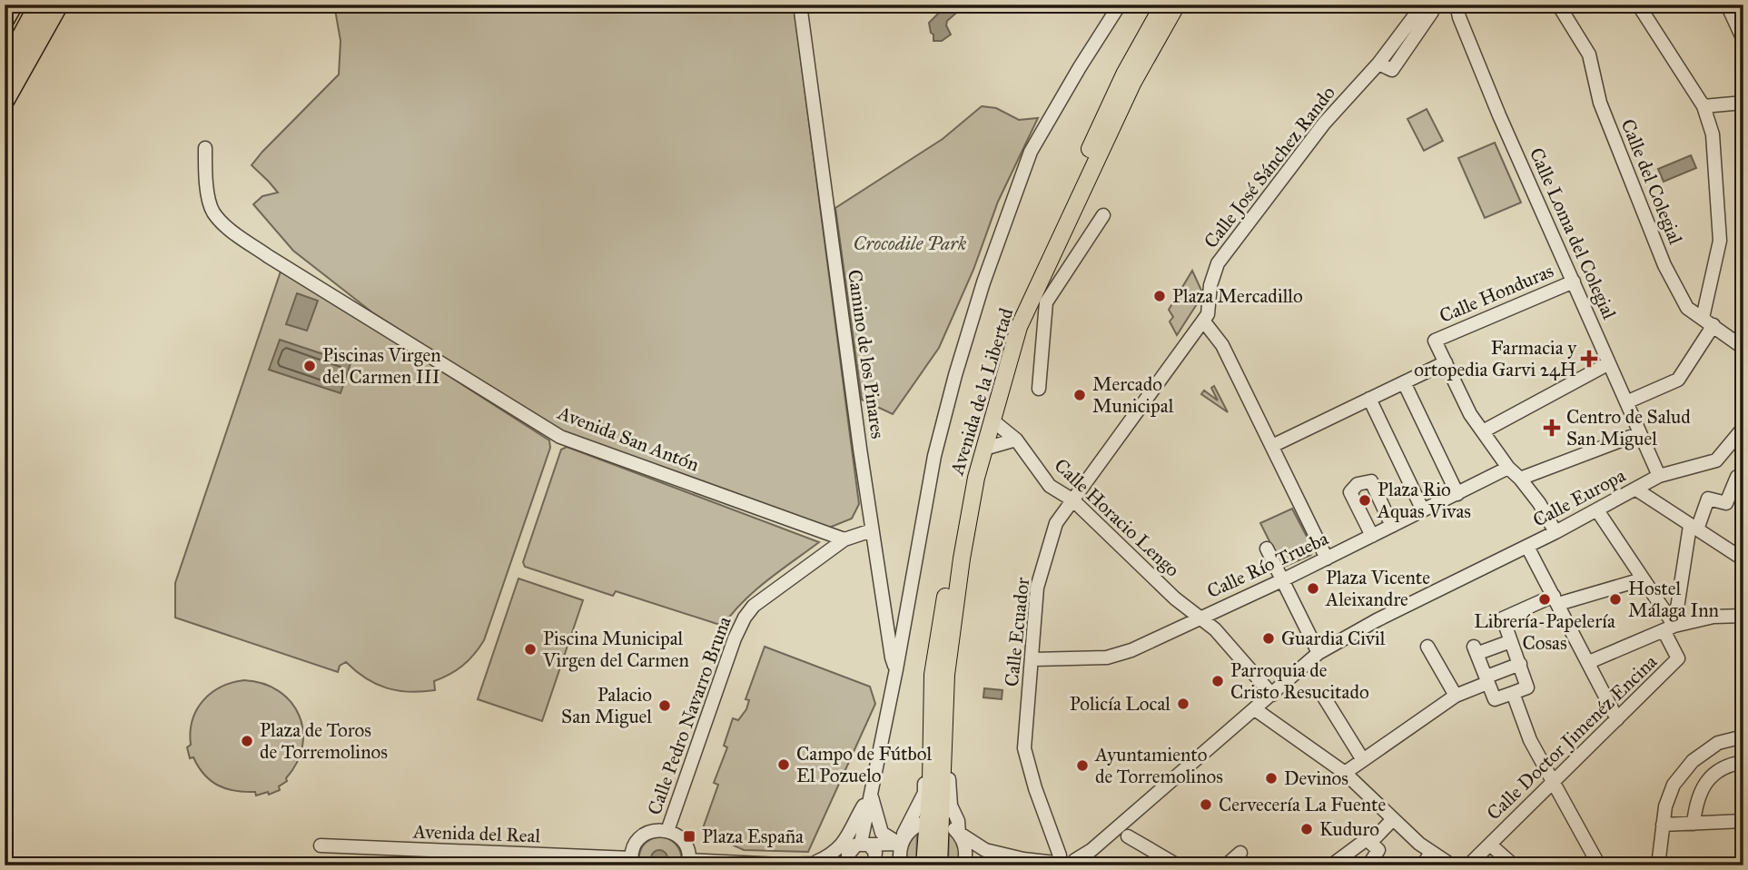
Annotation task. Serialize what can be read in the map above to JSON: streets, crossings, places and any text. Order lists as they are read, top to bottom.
{
  "streets": {
    "main road": ["Avenida de la Libertad"],
    "street": [
      "Calle José Sánchez Rando",
      "Calle del Colegial",
      "Calle Loma del Colegial",
      "Calle Honduras",
      "Camino de los Pinares",
      "Avenida San Antón",
      "Calle Europa",
      "Calle Horacio Lengo",
      "Calle Río Trueba",
      "Calle Ecuador",
      "Calle Pedro Navarro Bruna",
      "Calle Doctor Jimenéz Encina",
      "Avenida del Real"
    ]
  },
  "crossings": [
    ["Calle José Sánchez Rando", "Calle Ecuador"],
    ["Calle Loma del Colegial", "Calle Honduras"],
    ["Calle Loma del Colegial", "Calle Europa"],
    ["Camino de los Pinares", "Calle Pedro Navarro Bruna"],
    ["Avenida de la Libertad", "Calle Horacio Lengo"],
    ["Avenida San Antón", "Calle Pedro Navarro Bruna"],
    ["Calle Europa", "Calle Horacio Lengo"],
    ["Calle Horacio Lengo", "Calle Río Trueba"],
    ["Calle Horacio Lengo", "Calle Ecuador"],
    ["Calle Río Trueba", "Calle Ecuador"]
  ],
  "parks": ["Crocodile Park"],
  "places": {
    "other": [
      "Plaza Mercadillo",
      "Piscinas Virgen del Carmen III",
      "Mercado Municipal",
      "Plaza Rio Aquas Vivas",
      "Plaza Vicente Aleixandre",
      "Librería-Papelería Cosas",
      "Hostel Málaga Inn",
      "Guardia Civil",
      "Piscina Municipal Virgen del Carmen",
      "Parroquia de Cristo Resucitado",
      "Policía Local",
      "Palacio San Miguel",
      "Plaza de Toros de Torremolinos",
      "Campo de Fútbol El Pozuelo",
      "Ayuntamiento de Torremolinos",
      "Devinos",
      "Cervecería La Fuente",
      "Kuduro"
    ],
    "health": ["Farmacia y ortopedia Garvi 24H", "Centro de Salud San Miguel"],
    "transit": ["Plaza España"]
  }
}
